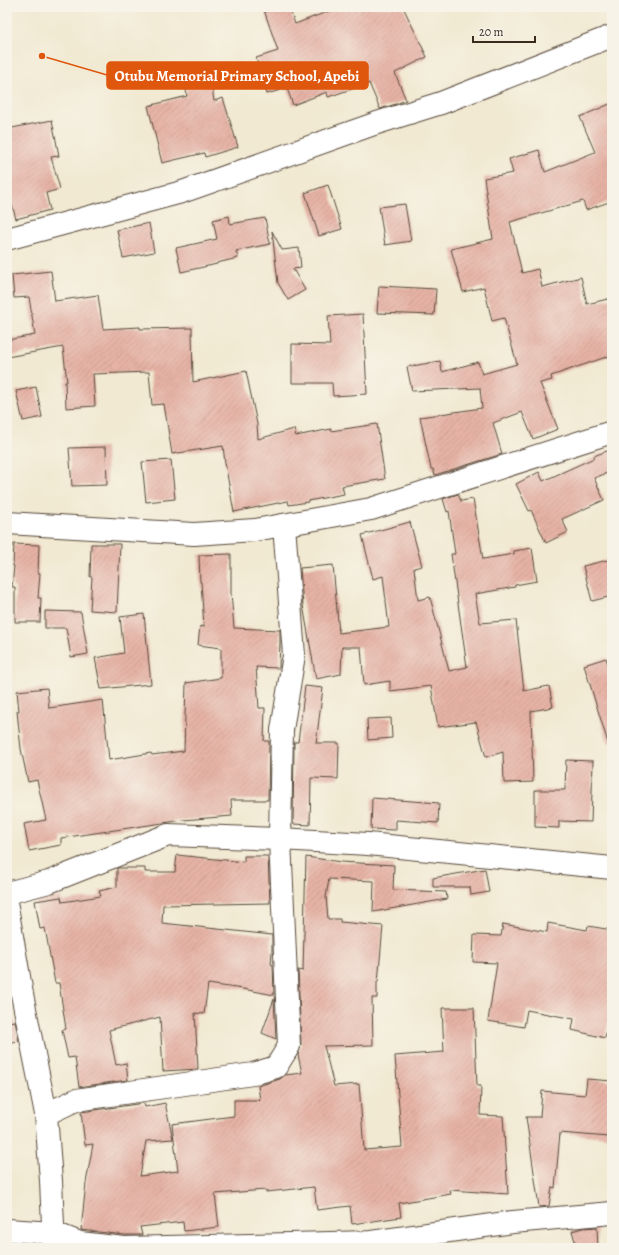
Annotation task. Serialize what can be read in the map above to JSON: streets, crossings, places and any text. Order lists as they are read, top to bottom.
{
  "places": ["Otubu Memorial Primary School, Apebi"],
  "scale_bar": "20 m"
}
